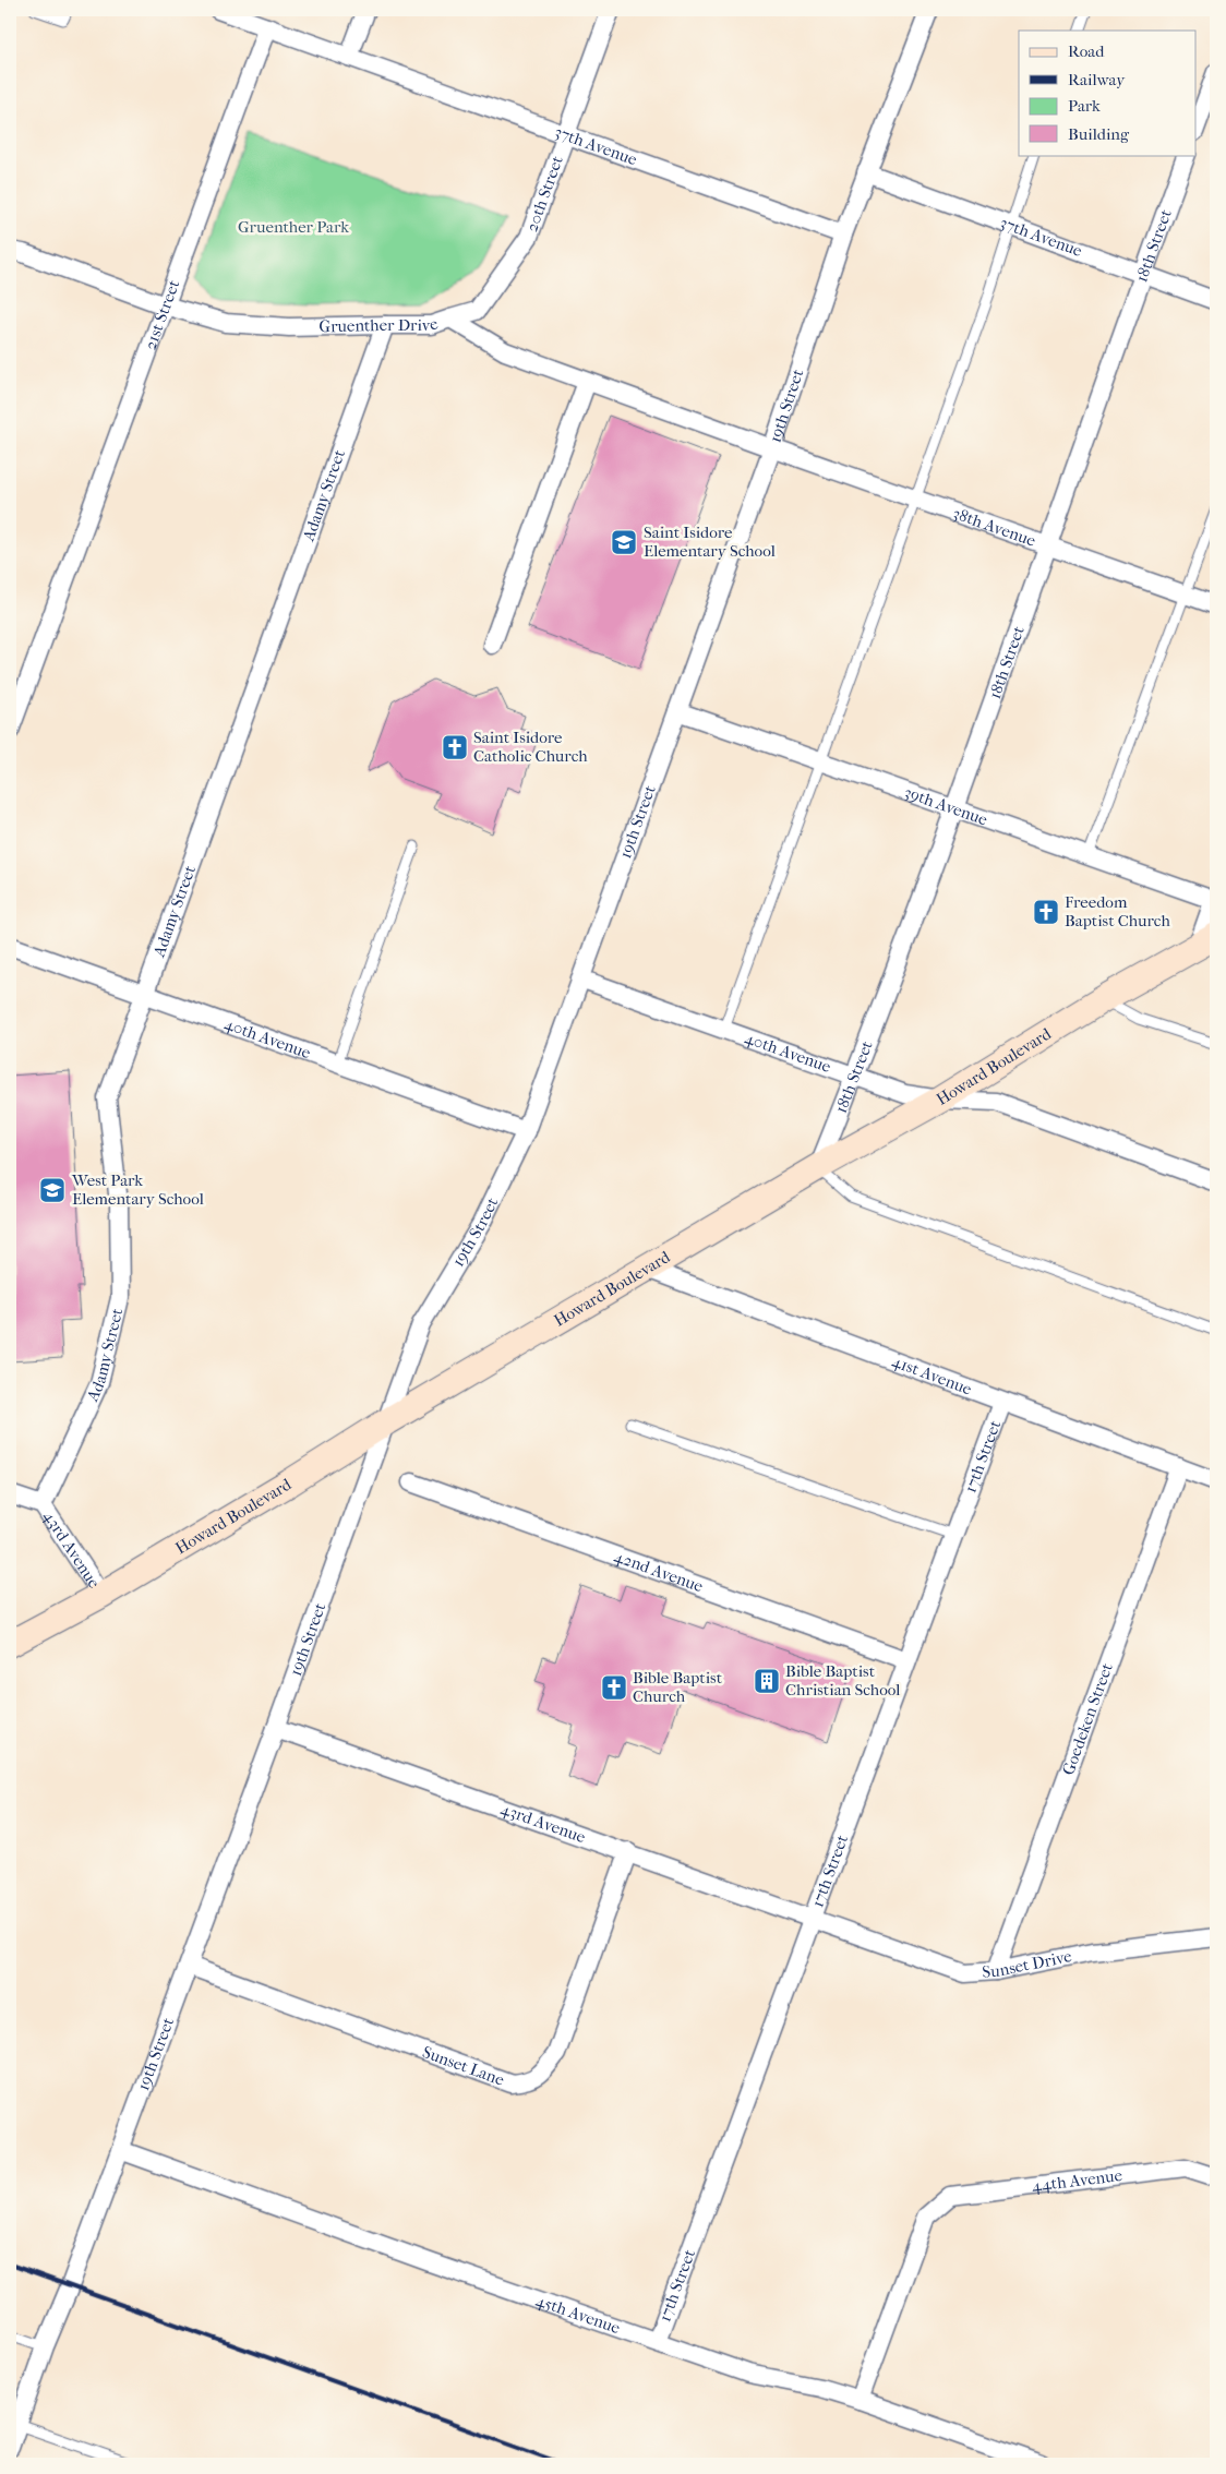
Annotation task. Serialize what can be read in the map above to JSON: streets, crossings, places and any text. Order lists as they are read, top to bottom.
{
  "streets": {
    "main road": ["Howard Boulevard"],
    "street": [
      "37th Avenue",
      "20th Street",
      "18th Street",
      "21st Street",
      "Gruenther Drive",
      "19th Street",
      "Adamy Street",
      "38th Avenue",
      "39th Avenue",
      "40th Avenue",
      "41st Avenue",
      "17th Street",
      "43rd Avenue",
      "42nd Avenue",
      "Goedeken Street",
      "Sunset Drive",
      "Sunset Lane",
      "44th Avenue",
      "45th Avenue"
    ]
  },
  "crossings": [
    ["37th Avenue", "20th Street"],
    ["37th Avenue", "18th Street"],
    ["37th Avenue", "19th Street"],
    ["20th Street", "Gruenther Drive"],
    ["18th Street", "38th Avenue"],
    ["18th Street", "39th Avenue"],
    ["18th Street", "40th Avenue"],
    ["18th Street", "Howard Boulevard"],
    ["21st Street", "Gruenther Drive"],
    ["Gruenther Drive", "19th Street"],
    ["Gruenther Drive", "Adamy Street"],
    ["Gruenther Drive", "38th Avenue"],
    ["19th Street", "38th Avenue"],
    ["19th Street", "39th Avenue"],
    ["19th Street", "40th Avenue"],
    ["19th Street", "Howard Boulevard"],
    ["19th Street", "43rd Avenue"],
    ["19th Street", "Sunset Lane"],
    ["19th Street", "45th Avenue"],
    ["Adamy Street", "40th Avenue"],
    ["Adamy Street", "43rd Avenue"],
    ["40th Avenue", "Howard Boulevard"],
    ["Howard Boulevard", "41st Avenue"],
    ["Howard Boulevard", "43rd Avenue"],
    ["41st Avenue", "17th Street"],
    ["41st Avenue", "Goedeken Street"],
    ["17th Street", "43rd Avenue"],
    ["17th Street", "42nd Avenue"],
    ["17th Street", "Sunset Drive"],
    ["17th Street", "45th Avenue"],
    ["43rd Avenue", "Sunset Drive"],
    ["43rd Avenue", "Sunset Lane"],
    ["Goedeken Street", "Sunset Drive"],
    ["44th Avenue", "45th Avenue"]
  ],
  "parks": ["Gruenther Park"],
  "places": {
    "school or university": ["Saint Isidore Elementary School", "West Park Elementary School"],
    "church": ["Saint Isidore Catholic Church", "Freedom Baptist Church", "Bible Baptist Church"],
    "building": ["Bible Baptist Christian School"]
  },
  "legend": [
    "Road",
    "Railway",
    "Park",
    "Building"
  ]
}
